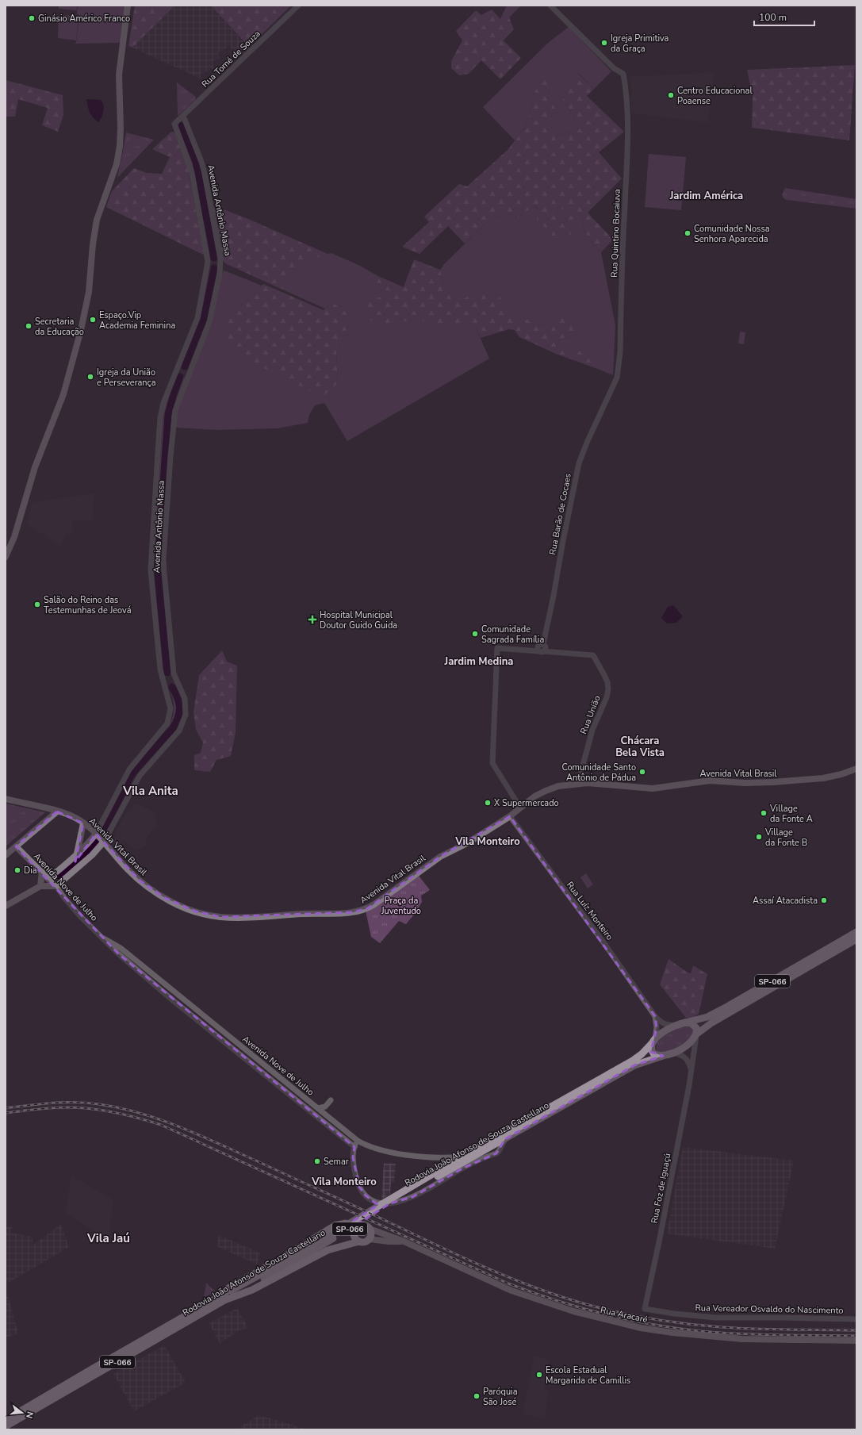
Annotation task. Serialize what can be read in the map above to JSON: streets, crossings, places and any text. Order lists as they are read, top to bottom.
{
  "streets": {
    "highway": ["SP-066", "Rodovia João Afonso de Souza Castellano"],
    "main road": [
      "Avenida Antônio Massa",
      "Avenida Vital Brasil",
      "Avenida Nove de Julho",
      "Rua Aracaré"
    ],
    "street": [
      "Rua Tomé de Souza",
      "Rua Quintino Bocaiuva",
      "Rua Barão de Cocaes",
      "Rua União",
      "Rua Luíz Monteiro",
      "Rua Foz de Iguaçú",
      "Rua Vereador Osvaldo do Nascimento"
    ]
  },
  "crossings": [
    ["Rua Tomé de Souza", "Avenida Antônio Massa"],
    ["Avenida Antônio Massa", "Avenida Vital Brasil"],
    ["Avenida Antônio Massa", "Avenida Nove de Julho"],
    ["Rua Quintino Bocaiuva", "Rua Barão de Cocaes"],
    ["Rua Barão de Cocaes", "Rua União"],
    ["Rua União", "Avenida Vital Brasil"],
    ["Avenida Vital Brasil", "Rua Luíz Monteiro"],
    ["Avenida Nove de Julho", "Rodovia João Afonso de Souza Castellano"],
    ["Rua Luíz Monteiro", "SP-066"],
    ["SP-066", "Rodovia João Afonso de Souza Castellano"],
    ["SP-066", "Rua Foz de Iguaçú"],
    ["Rua Foz de Iguaçú", "Rua Vereador Osvaldo do Nascimento"]
  ],
  "districts": [
    "Jardim América",
    "Jardim Medina",
    "Chácara Bela Vista",
    "Vila Anita",
    "Vila Monteiro",
    "Vila Monteiro",
    "Vila Jaú"
  ],
  "parks": ["Praça da Juventudo"],
  "places": {
    "other": [
      "Ginásio Américo Franco",
      "Igreja Primitiva da Graça",
      "Centro Educacional Poaense",
      "Comunidade Nossa Senhora Aparecida",
      "Espaço.Vip Academia Feminina",
      "Secretaria da Educação",
      "Igreja da União e Perseverança",
      "Salão do Reino das Testemunhas de Jeová",
      "Comunidade Sagrada Família",
      "Comunidade Santo Antônio de Pádua",
      "X Supermercado",
      "Village da Fonte A",
      "Village da Fonte B",
      "Dia",
      "Assaí Atacadista",
      "Semar",
      "Escola Estadual Margarida de Camillis",
      "Paróquia São José"
    ],
    "health": ["Hospital Municipal Doutor Guido Guida"]
  },
  "scale_bar": "100 m",
  "north": "right"
}
